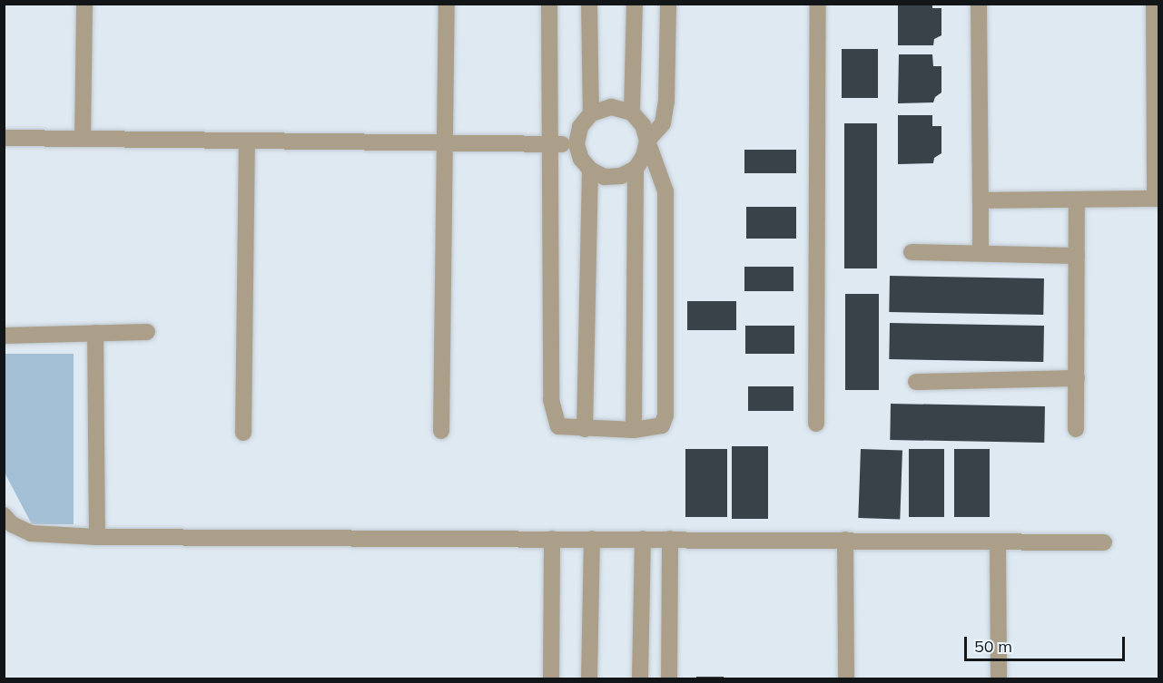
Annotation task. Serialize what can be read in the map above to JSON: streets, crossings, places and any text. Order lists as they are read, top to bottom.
{
  "scale_bar": "50 m"
}
